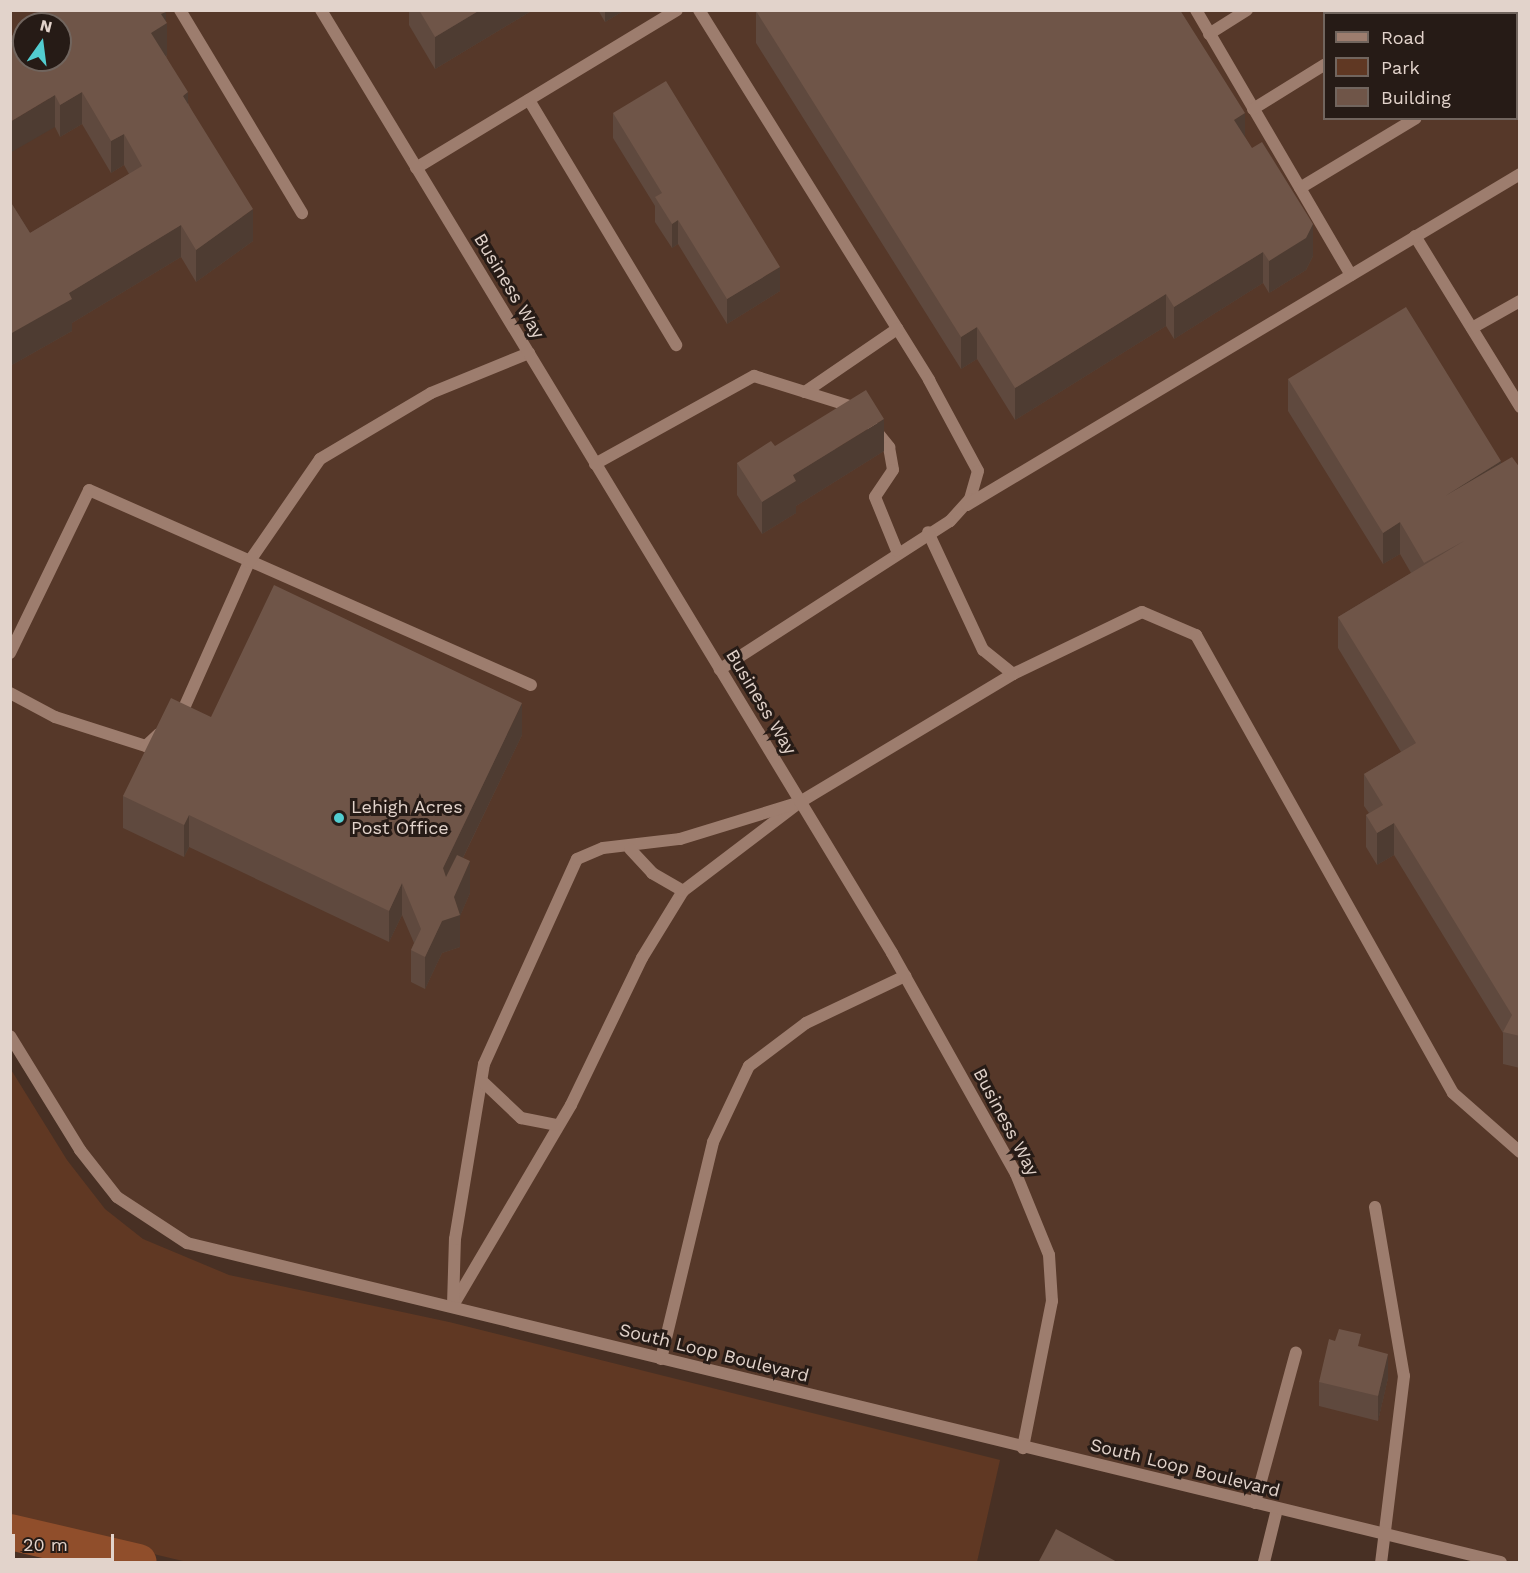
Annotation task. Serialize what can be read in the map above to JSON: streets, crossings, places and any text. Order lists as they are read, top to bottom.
{
  "streets": {
    "street": ["Business Way", "South Loop Boulevard"]
  },
  "crossings": [
    ["Business Way", "South Loop Boulevard"]
  ],
  "places": ["Lehigh Acres Post Office"],
  "legend": ["Road", "Park", "Building"],
  "scale_bar": "20 m",
  "north": "top"
}
